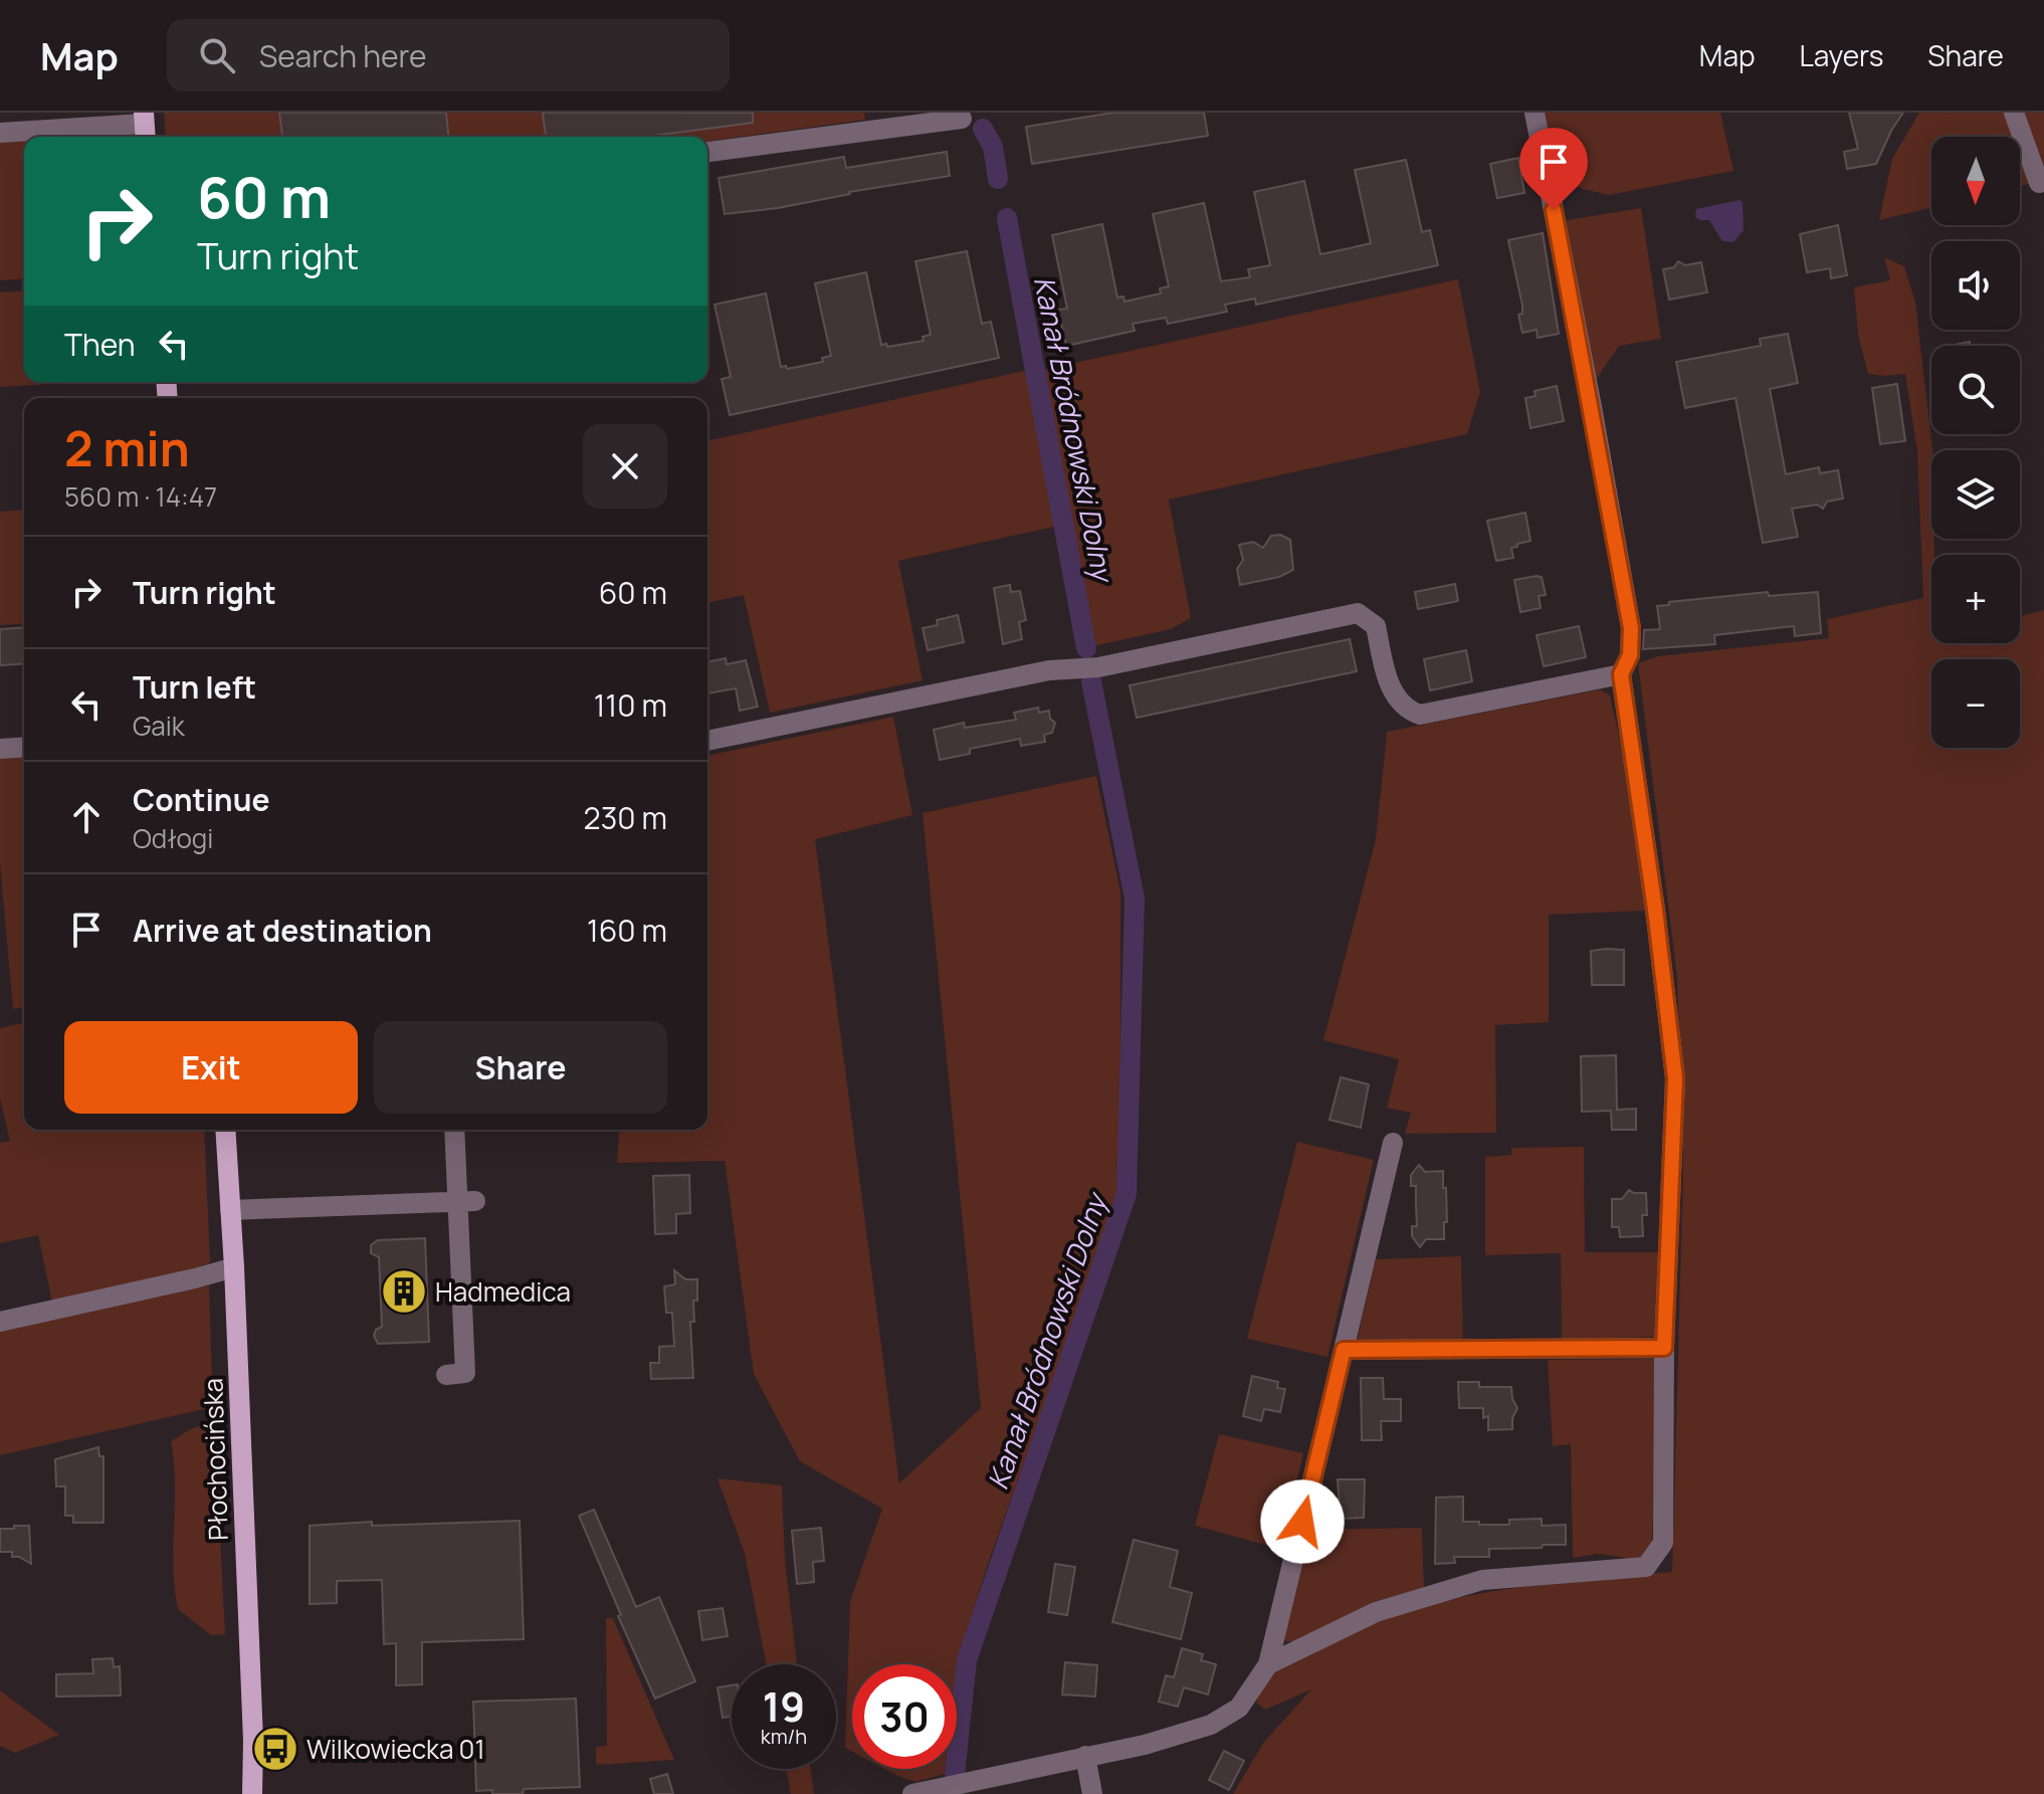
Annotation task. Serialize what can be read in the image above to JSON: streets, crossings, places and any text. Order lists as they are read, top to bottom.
{
  "streets": {
    "main road": ["Płochocińska"]
  },
  "water": ["Kanał Bródnowski Dolny"],
  "places": {
    "building": ["Hadmedica"],
    "bus stop": ["Wilkowiecka 01"]
  },
  "north": "bottom",
  "page": {
    "header": "Map",
    "search": "Search here",
    "nav": ["Map", "Layers", "Share"],
    "map_buttons": ["+", "−"],
    "turn": ["60 m", "Turn right"],
    "then": "Then",
    "heading": ["2 min", "560 m · 14:47"],
    "list": [
      {
        "name": "Turn right",
        "value": "60 m"
      },
      {
        "name": "Turn left",
        "note": "Gaik",
        "value": "110 m"
      },
      {
        "name": "Continue",
        "note": "Odłogi",
        "value": "230 m"
      },
      {
        "name": "Arrive at destination",
        "value": "160 m"
      }
    ],
    "buttons": ["Exit", "Share"],
    "speed": "19 km/h",
    "limit": "30"
  }
}
